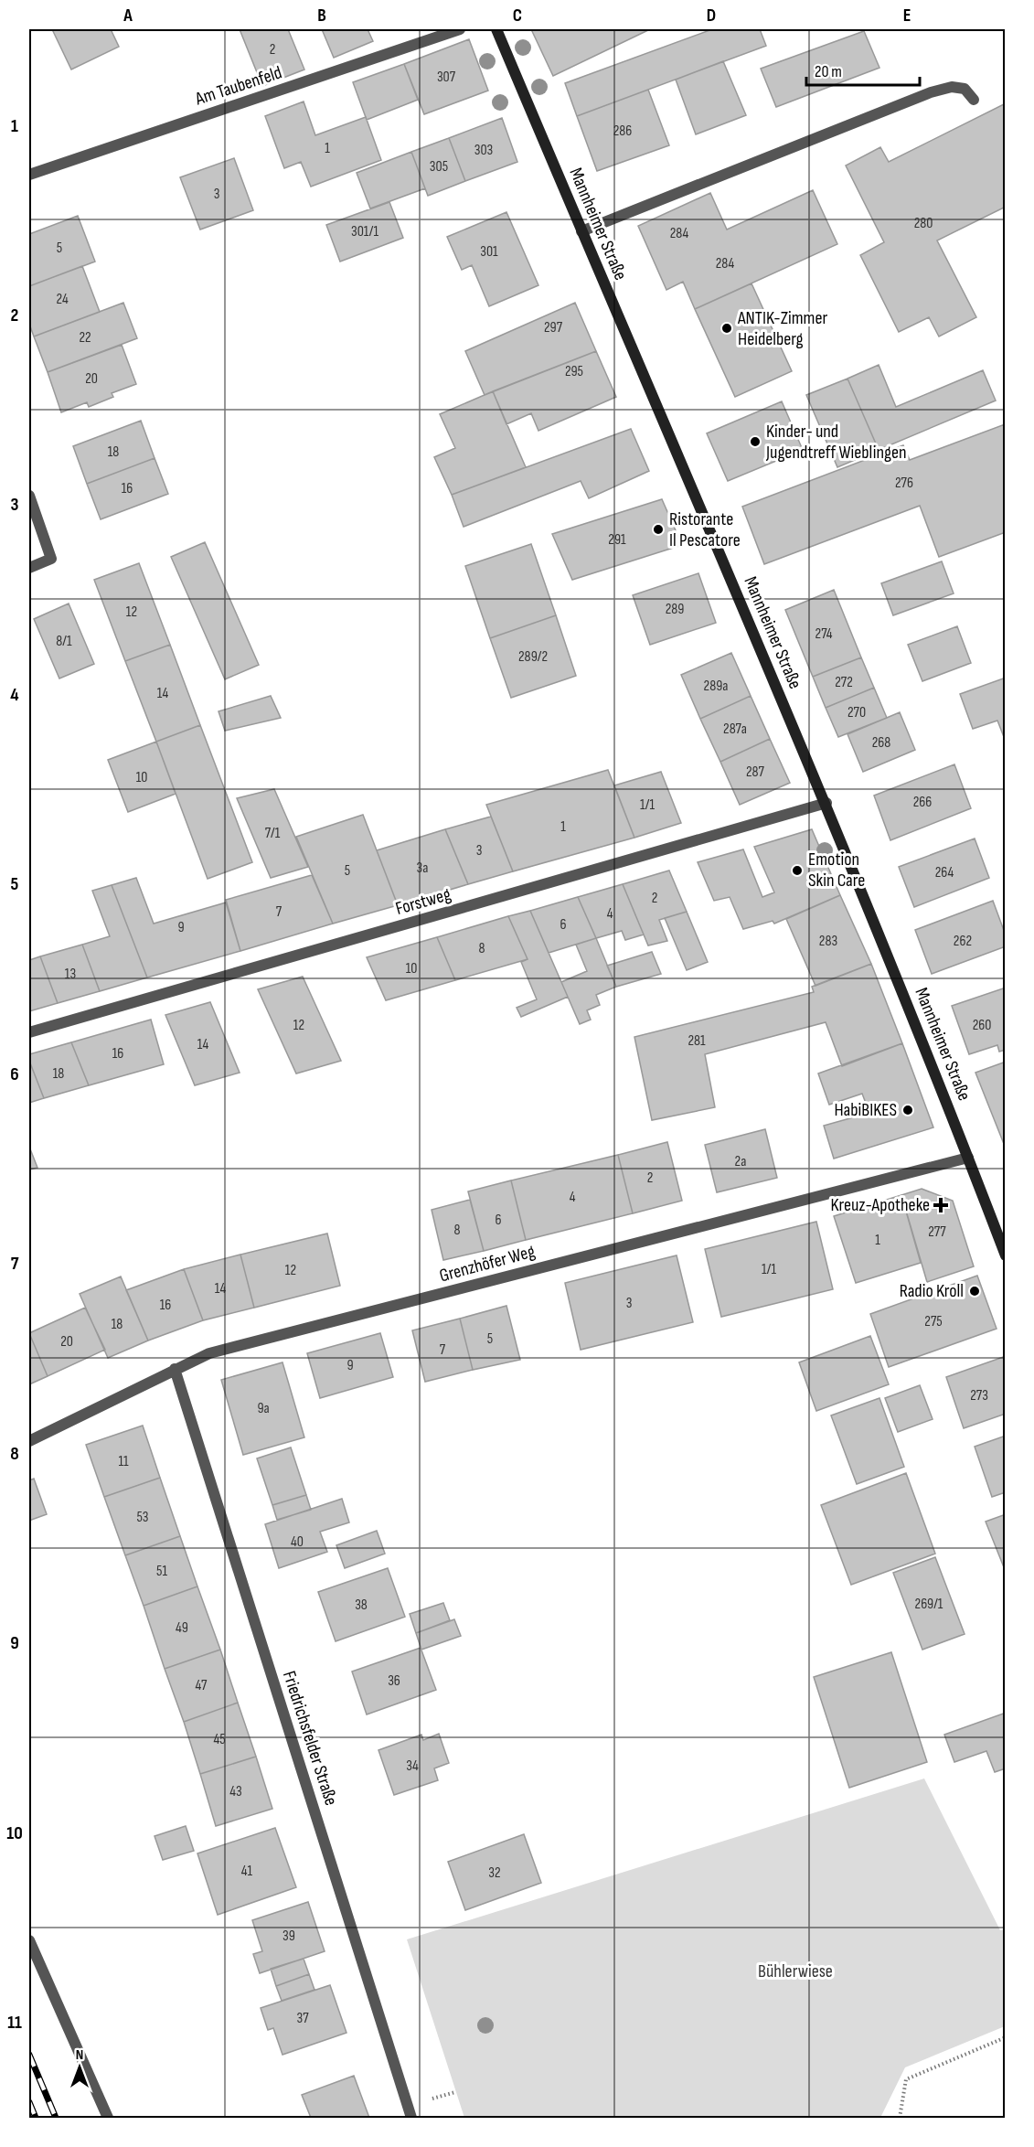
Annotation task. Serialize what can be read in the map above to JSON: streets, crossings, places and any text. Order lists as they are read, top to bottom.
{
  "streets": {
    "street": [
      "Am Taubenfeld",
      "Mannheimer Straße",
      "Forstweg",
      "Grenzhöfer Weg",
      "Friedrichsfelder Straße"
    ]
  },
  "crossings": [
    ["Mannheimer Straße", "Forstweg"],
    ["Mannheimer Straße", "Grenzhöfer Weg"],
    ["Grenzhöfer Weg", "Friedrichsfelder Straße"]
  ],
  "parks": ["Bühlerwiese"],
  "places": {
    "other": [
      "ANTIK-Zimmer Heidelberg",
      "Kinder- und Jugendtreff Wieblingen",
      "Ristorante Il Pescatore",
      "Emotion Skin Care",
      "HabiBIKES",
      "Radio Kroll"
    ],
    "health": ["Kreuz-Apotheke"]
  },
  "house_numbers": [
    "2",
    "307",
    "286",
    "1",
    "303",
    "305",
    "3",
    "280",
    "301/1",
    "284",
    "5",
    "301",
    "284",
    "24",
    "297",
    "22",
    "295",
    "20",
    "18",
    "276",
    "16",
    "291",
    "289",
    "12",
    "274",
    "8/1",
    "289/2",
    "272",
    "289a",
    "14",
    "270",
    "287a",
    "268",
    "287",
    "10",
    "266",
    "1/1",
    "1",
    "7/1",
    "3",
    "3a",
    "5",
    "264",
    "2",
    "7",
    "4",
    "6",
    "9",
    "283",
    "262",
    "8",
    "10",
    "13",
    "12",
    "260",
    "281",
    "14",
    "16",
    "18",
    "2a",
    "2",
    "4",
    "6",
    "8",
    "277",
    "1",
    "1/1",
    "12",
    "14",
    "3",
    "16",
    "275",
    "18",
    "5",
    "20",
    "7",
    "9",
    "273",
    "9a",
    "11",
    "53",
    "40",
    "51",
    "269/1",
    "38",
    "49",
    "36",
    "47",
    "45",
    "34",
    "43",
    "41",
    "32",
    "39",
    "37"
  ],
  "scale_bar": "20 m",
  "north": "top",
  "grid": {
    "columns": [
      "A",
      "B",
      "C",
      "D",
      "E"
    ],
    "rows": [
      "1",
      "2",
      "3",
      "4",
      "5",
      "6",
      "7",
      "8",
      "9",
      "10",
      "11"
    ]
  }
}
